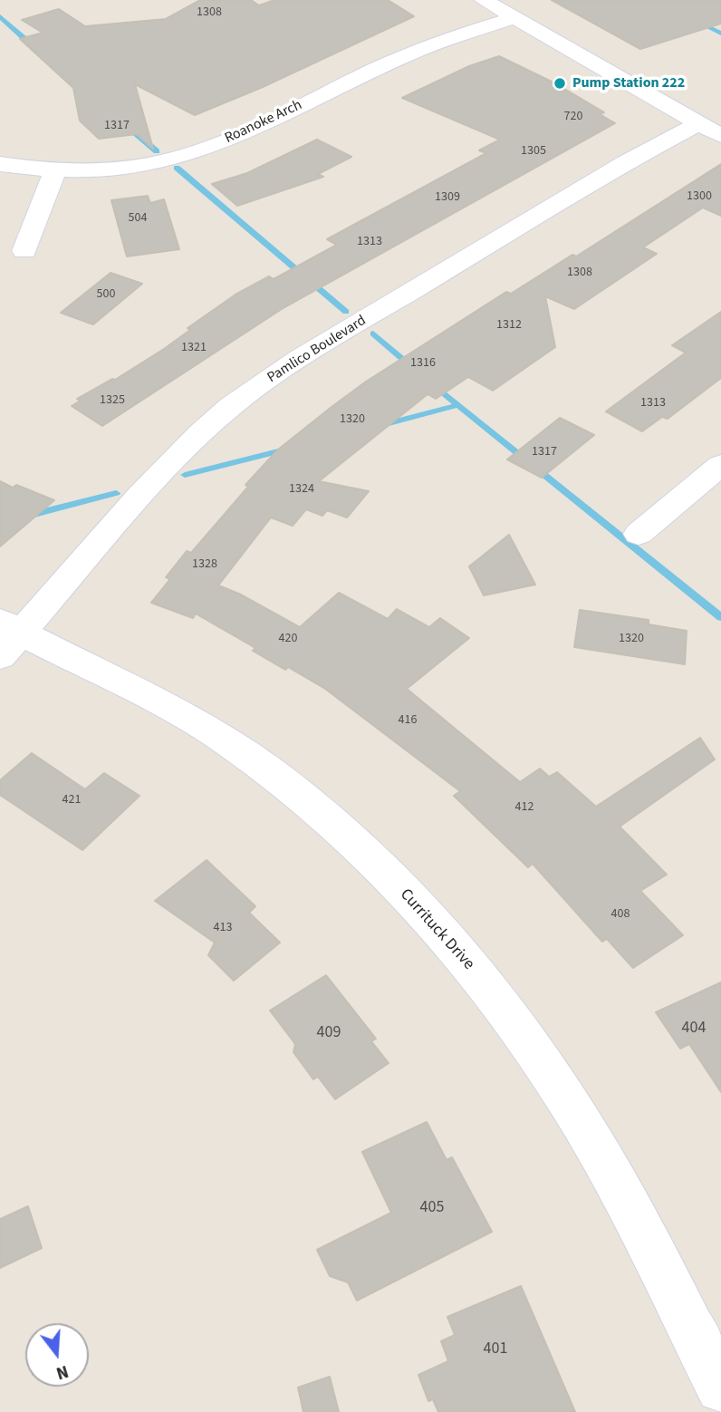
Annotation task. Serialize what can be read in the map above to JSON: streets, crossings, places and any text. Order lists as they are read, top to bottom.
{
  "streets": {
    "street": ["Roanoke Arch", "Pamlico Boulevard", "Currituck Drive"]
  },
  "crossings": [
    ["Pamlico Boulevard", "Currituck Drive"]
  ],
  "places": ["Pump Station 222"],
  "house_numbers": [
    "1308",
    "720",
    "1317",
    "1305",
    "1300",
    "1309",
    "504",
    "1313",
    "1308",
    "500",
    "1312",
    "1321",
    "1316",
    "1325",
    "1313",
    "1320",
    "1317",
    "1324",
    "1328",
    "420",
    "1320",
    "416",
    "421",
    "412",
    "408",
    "413",
    "404",
    "409",
    "405",
    "401"
  ],
  "north": "bottom"
}
